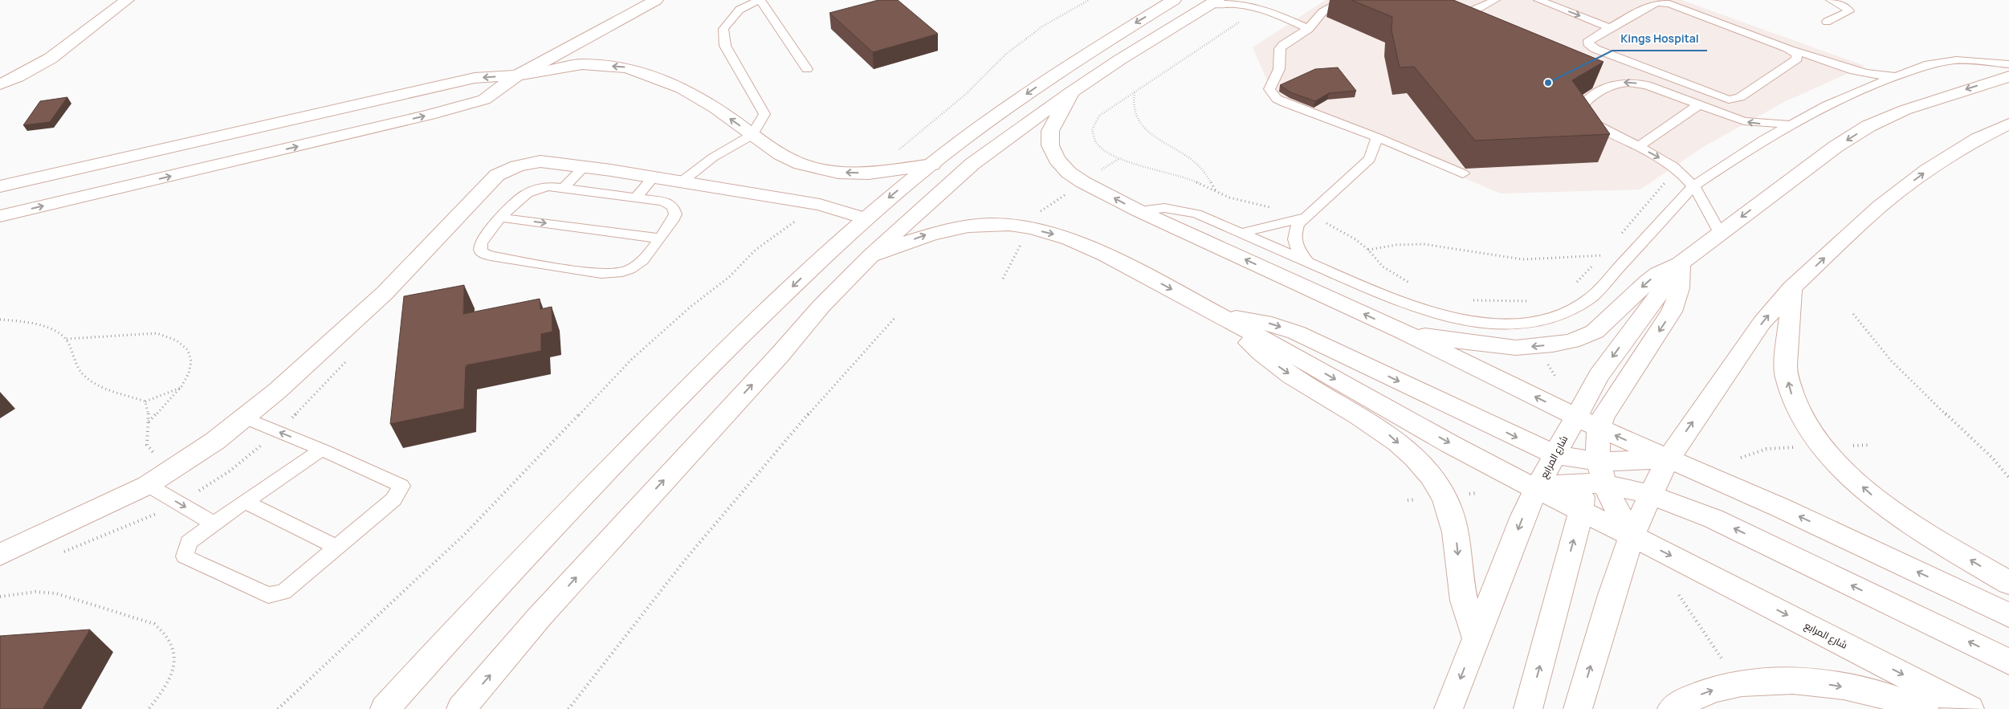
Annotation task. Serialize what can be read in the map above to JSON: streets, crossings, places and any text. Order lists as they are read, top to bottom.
{
  "streets": {
    "street": ["شارع المرابع"]
  },
  "places": ["Kings Hospital"]
}
